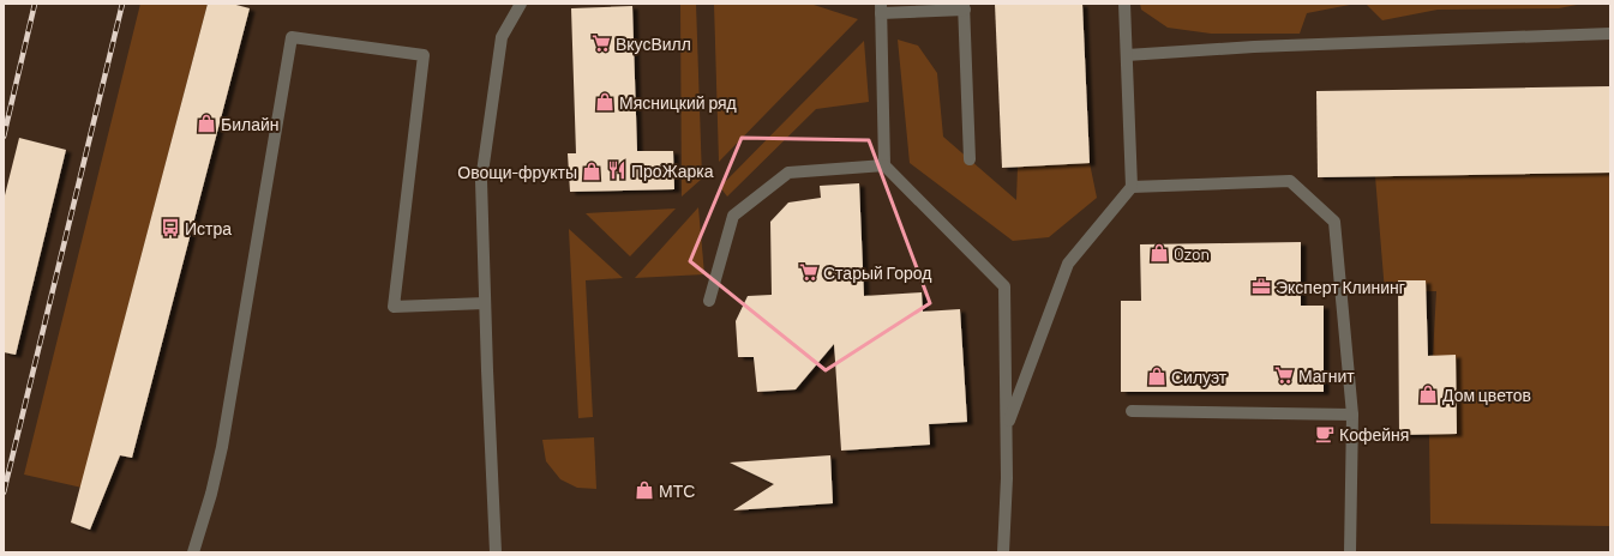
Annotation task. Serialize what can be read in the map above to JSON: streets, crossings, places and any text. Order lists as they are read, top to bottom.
{
  "places": {
    "supermarket": ["ВкусВилл", "Старый Город", "Магнит"],
    "shop": [
      "Мясницкий ряд",
      "Билайн",
      "Овощи-фрукты",
      "Ozon",
      "Силуэт",
      "Дом цветов",
      "МТС"
    ],
    "restaurant": ["ПроЖарка"],
    "bus stop": ["Истра"],
    "office": ["Эксперт Клининг"],
    "cafe": ["Кофейня"]
  }
}
